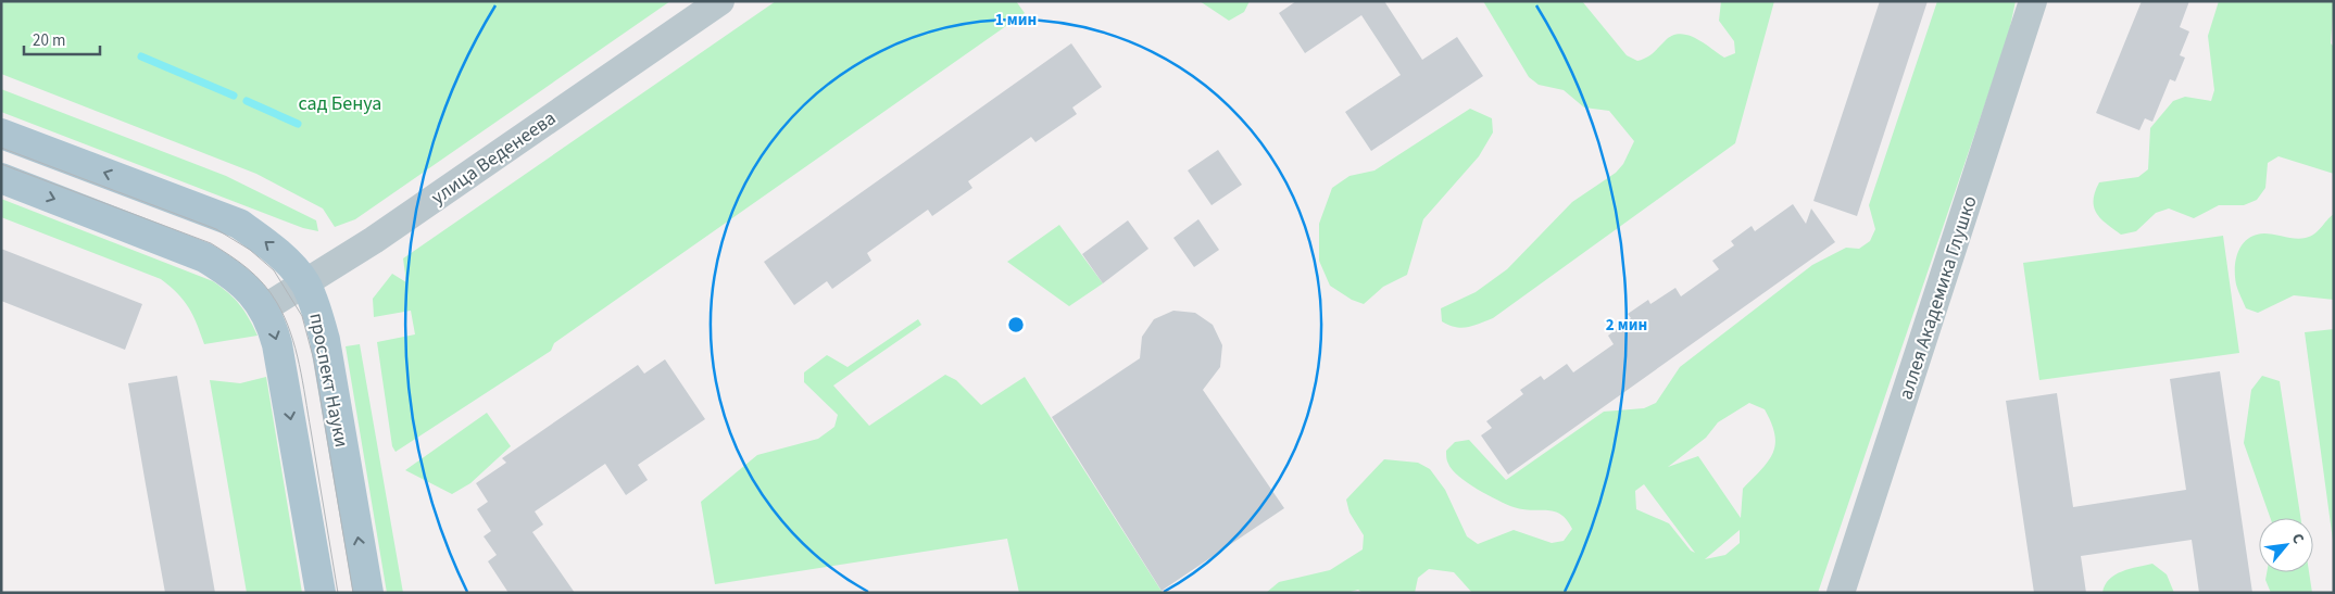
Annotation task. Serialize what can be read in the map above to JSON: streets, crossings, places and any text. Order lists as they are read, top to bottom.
{
  "streets": {
    "main road": ["проспект Науки"],
    "street": ["улица Веденеева", "аллея Академика Глушко"]
  },
  "crossings": [
    ["улица Веденеева", "проспект Науки"]
  ],
  "one_way": ["проспект Науки"],
  "parks": ["сад Бенуа"],
  "scale_bar": "20 m",
  "north": "top right",
  "rings": ["1 мин", "2 мин"]
}
